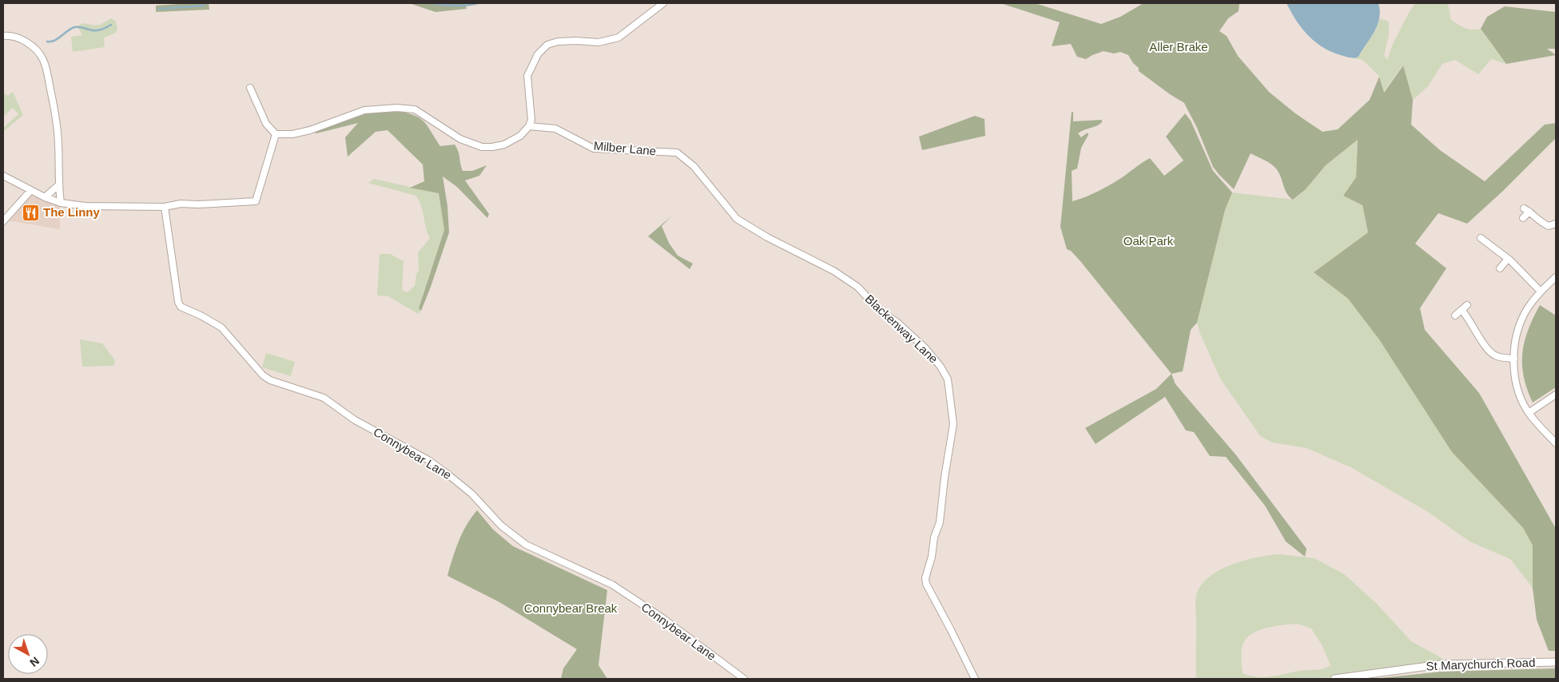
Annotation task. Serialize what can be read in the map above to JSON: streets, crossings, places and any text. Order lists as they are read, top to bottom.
{
  "streets": {
    "street": [
      "Milber Lane",
      "Blackenway Lane",
      "Connybear Lane",
      "St Marychurch Road"
    ]
  },
  "crossings": [
    ["Milber Lane", "Blackenway Lane"]
  ],
  "parks": ["Aller Brake", "Oak Park", "Connybear Break"],
  "places": {
    "restaurant": ["The Linny"]
  },
  "north": "bottom right"
}
